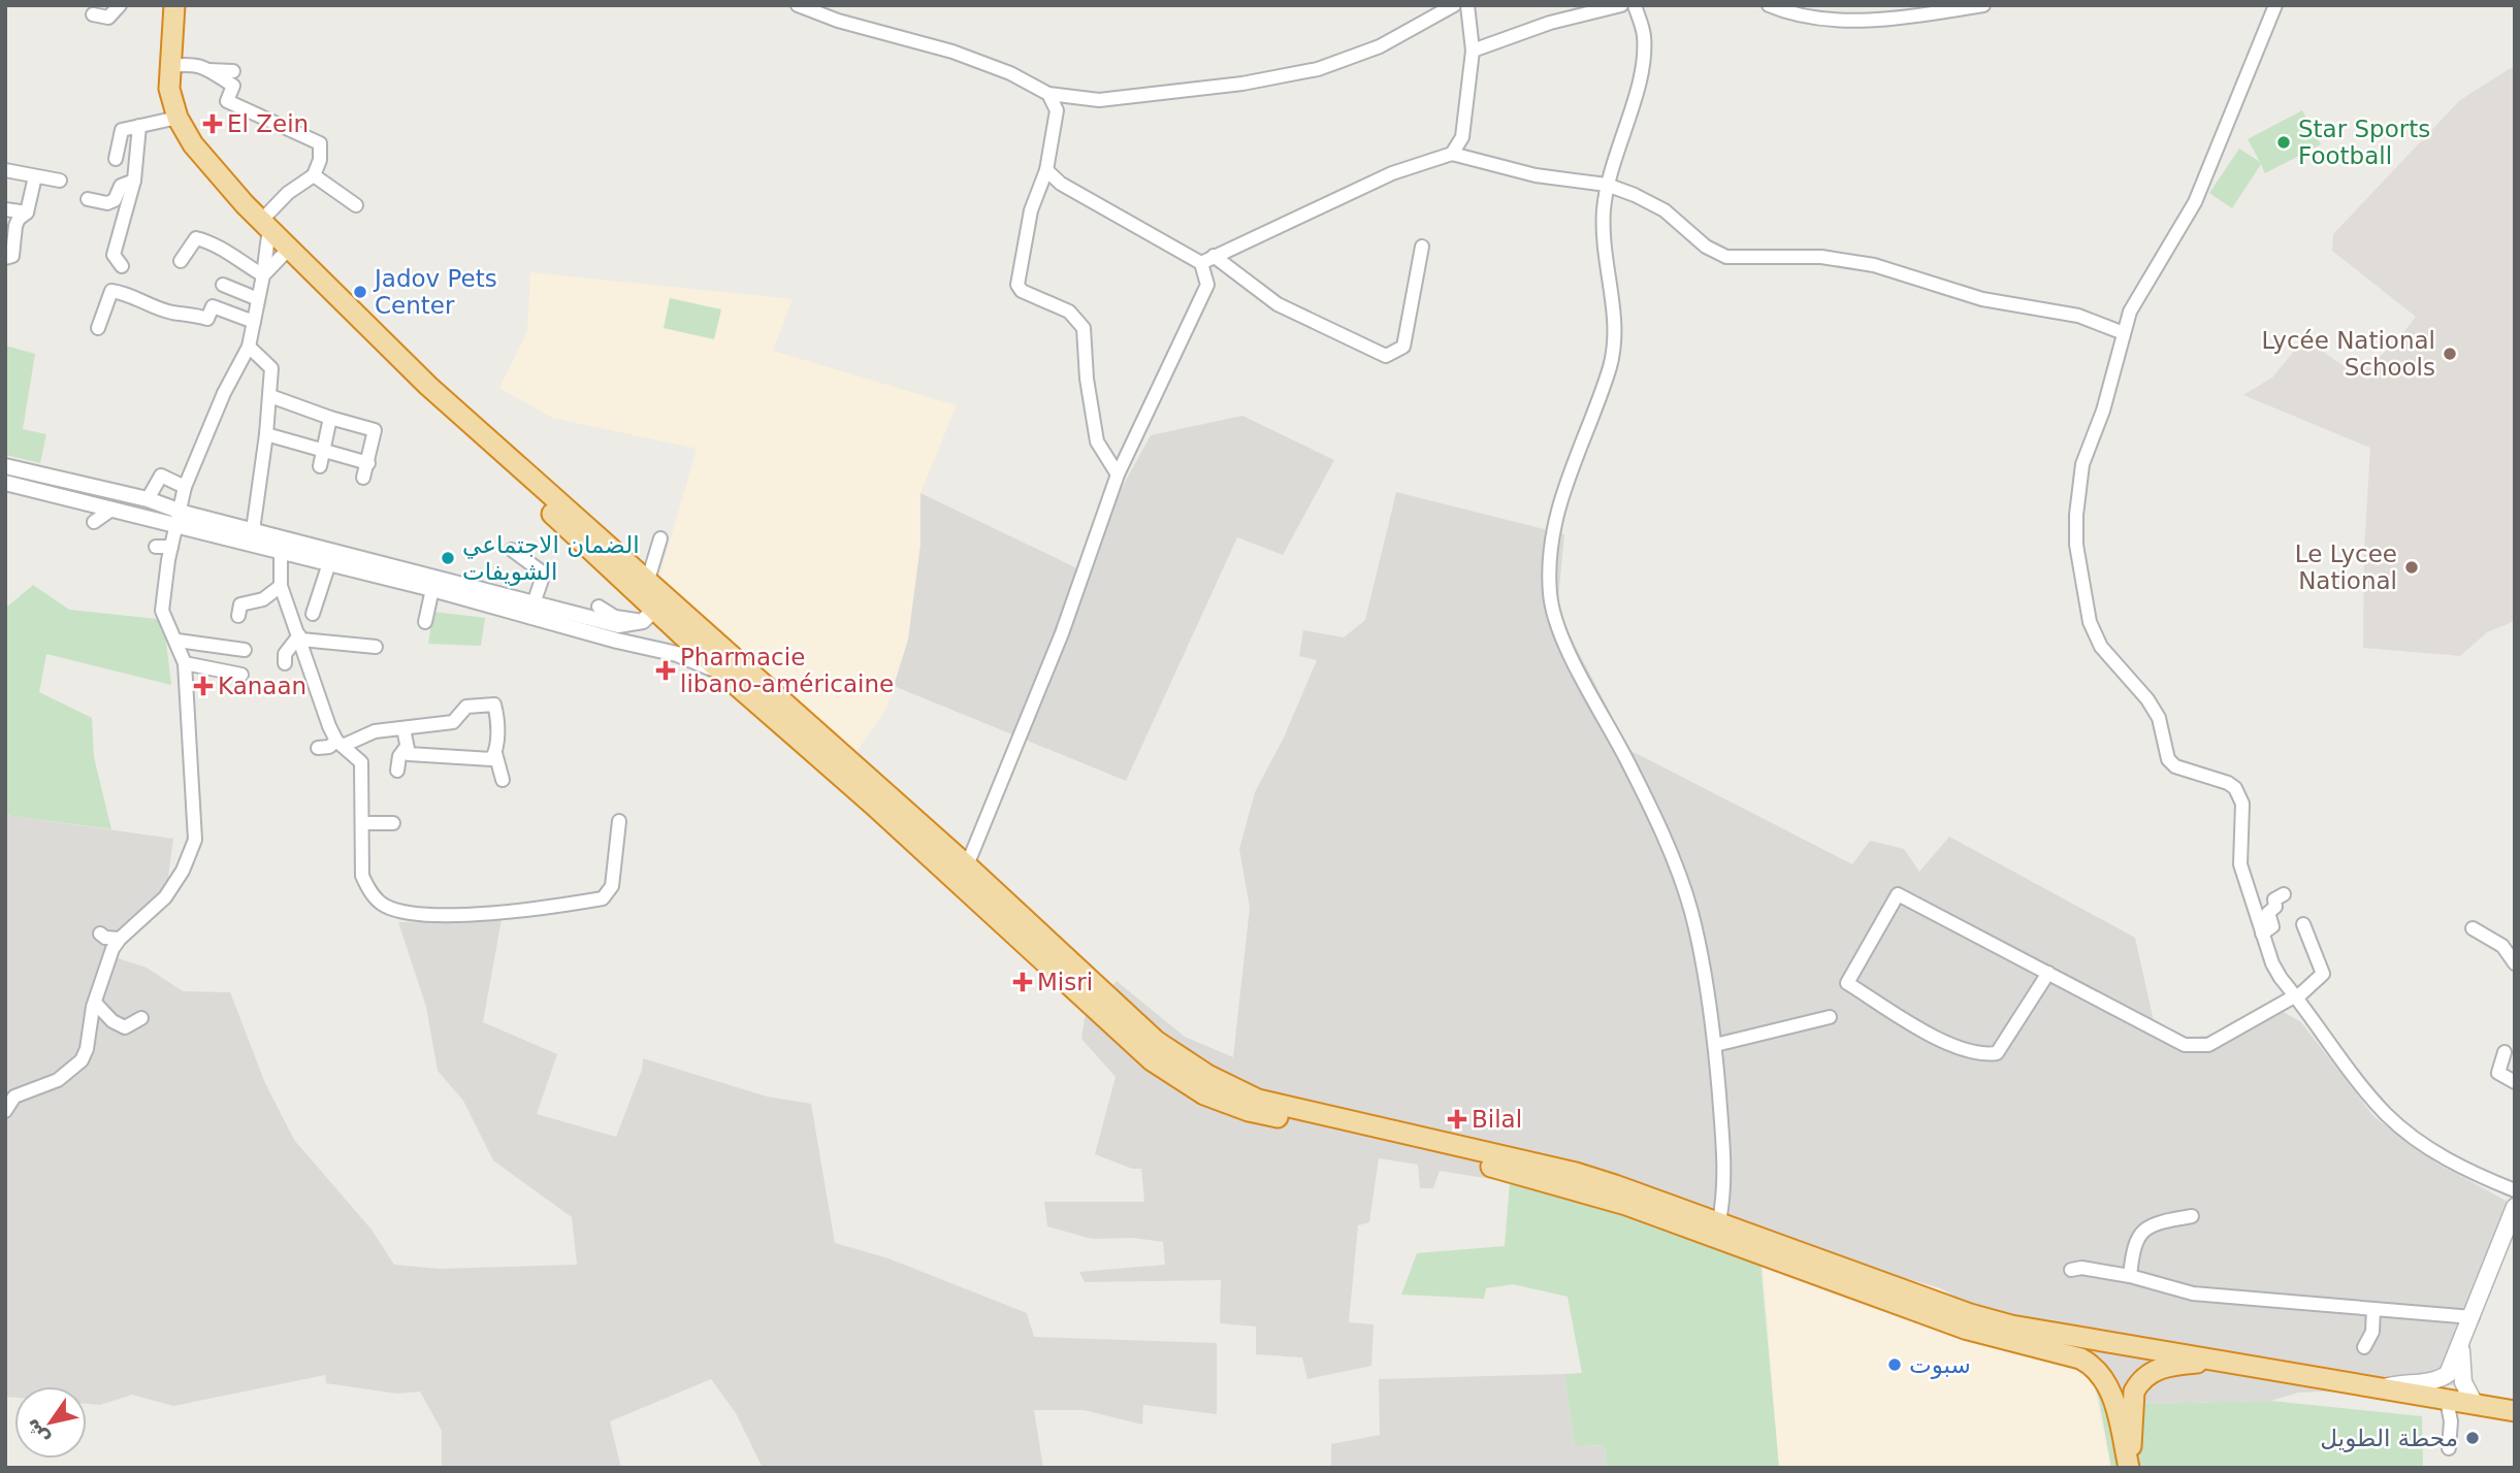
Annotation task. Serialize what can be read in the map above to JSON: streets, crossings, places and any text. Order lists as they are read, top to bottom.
{
  "places": {
    "health": [
      "El Zein",
      "Pharmacie libano-américaine",
      "Kanaan",
      "Misri",
      "Bilal"
    ],
    "other": [
      "Star Sports Football",
      "Jadov Pets Center",
      "Lycée National Schools",
      "الضمان الاجتماعي الشويفات",
      "Le Lycee National",
      "سبوت",
      "محطة الطويل"
    ]
  },
  "north": "bottom left"
}
